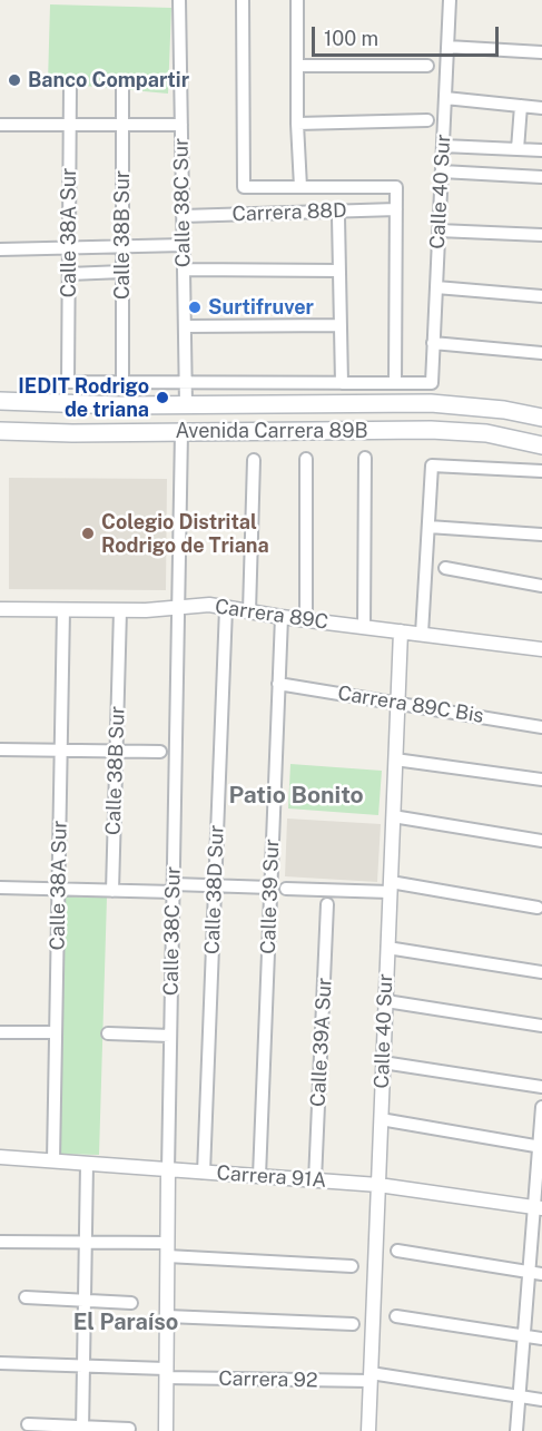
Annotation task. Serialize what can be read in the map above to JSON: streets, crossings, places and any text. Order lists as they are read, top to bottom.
{
  "streets": {
    "main road": ["Avenida Carrera 89B"],
    "street": [
      "Calle 40 Sur",
      "Calle 38C Sur",
      "Carrera 88D",
      "Calle 38A Sur",
      "Calle 38B Sur",
      "Carrera 89C",
      "Carrera 89C Bis",
      "Calle 38D Sur",
      "Calle 39 Sur",
      "Calle 39A Sur",
      "Carrera 91A",
      "Carrera 92"
    ]
  },
  "crossings": [
    ["Calle 40 Sur", "Carrera 89C"],
    ["Calle 40 Sur", "Carrera 89C Bis"],
    ["Calle 40 Sur", "Carrera 91A"],
    ["Calle 40 Sur", "Carrera 92"],
    ["Calle 38C Sur", "Carrera 88D"],
    ["Calle 38C Sur", "Avenida Carrera 89B"],
    ["Calle 38C Sur", "Carrera 89C"],
    ["Calle 38C Sur", "Carrera 91A"],
    ["Calle 38C Sur", "Carrera 92"],
    ["Calle 38A Sur", "Calle 38B Sur"],
    ["Calle 38A Sur", "Carrera 89C"],
    ["Calle 38A Sur", "Carrera 91A"],
    ["Calle 38B Sur", "Carrera 89C"],
    ["Carrera 89C", "Calle 38D Sur"],
    ["Carrera 89C", "Calle 39 Sur"],
    ["Carrera 89C Bis", "Calle 39 Sur"],
    ["Calle 38D Sur", "Carrera 91A"],
    ["Calle 39 Sur", "Carrera 91A"],
    ["Calle 39A Sur", "Carrera 91A"]
  ],
  "districts": ["Patio Bonito", "El Paraíso"],
  "places": [
    "Banco Compartir",
    "Surtifruver",
    "IEDIT Rodrigo de triana",
    "Colegio Distrital Rodrigo de Triana"
  ],
  "scale_bar": "100 m"
}
